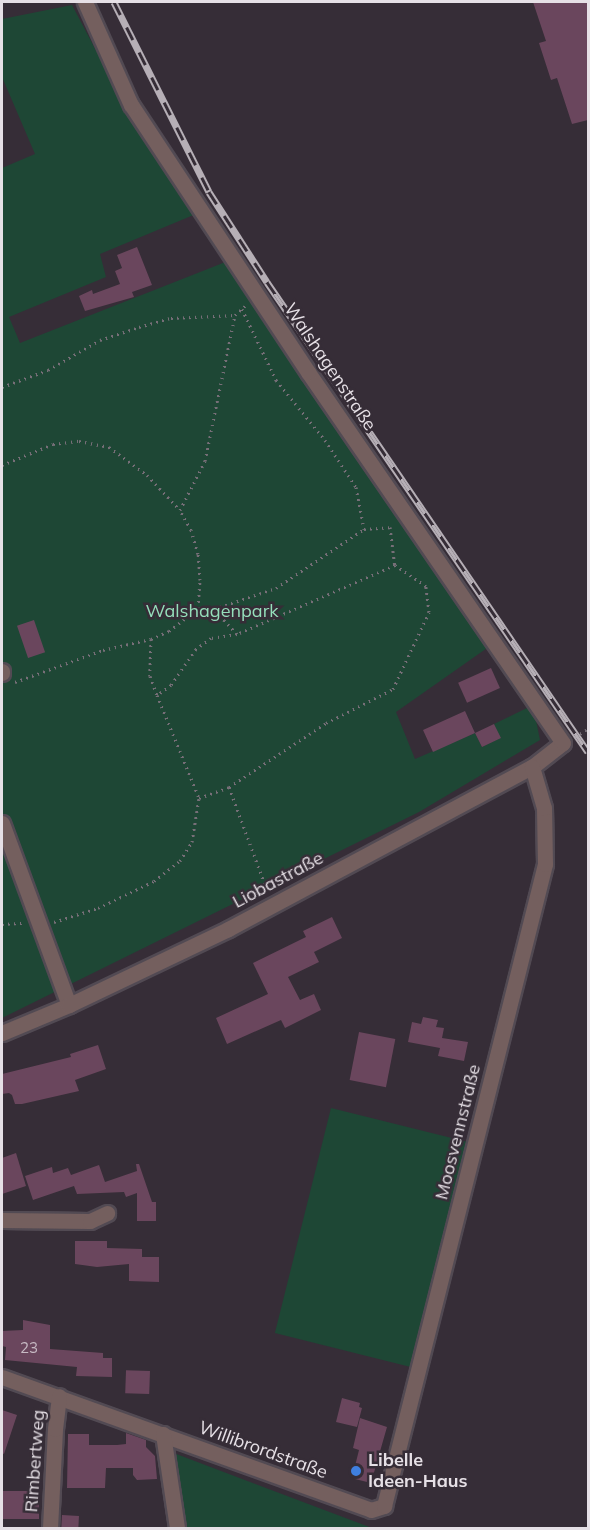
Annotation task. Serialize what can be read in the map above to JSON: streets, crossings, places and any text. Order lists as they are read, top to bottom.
{
  "streets": {
    "street": [
      "Walshagenstraße",
      "Liobastraße",
      "Moosvennstraße",
      "Willibrordstraße",
      "Rimbertweg"
    ]
  },
  "crossings": [
    ["Walshagenstraße", "Liobastraße"],
    ["Liobastraße", "Moosvennstraße"],
    ["Moosvennstraße", "Willibrordstraße"],
    ["Willibrordstraße", "Rimbertweg"]
  ],
  "parks": ["Walshagenpark"],
  "places": ["Libelle Ideen-Haus"],
  "house_numbers": ["23"]
}
